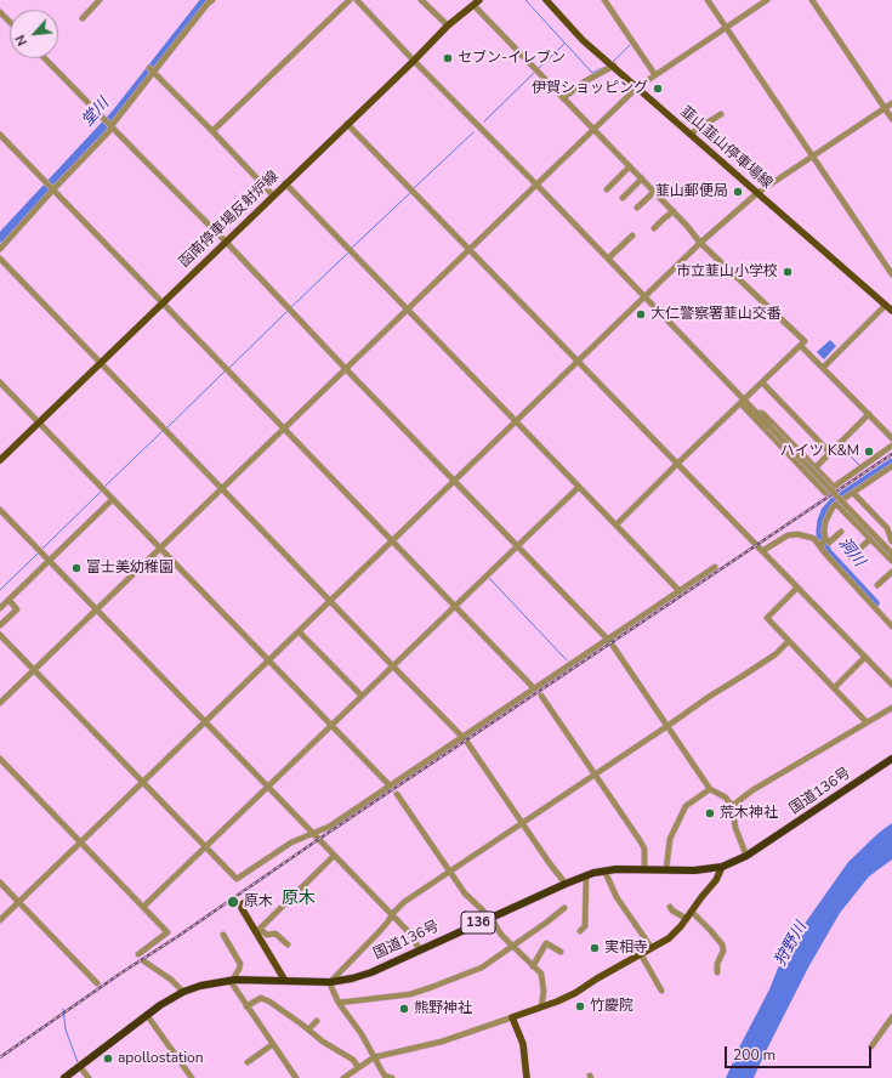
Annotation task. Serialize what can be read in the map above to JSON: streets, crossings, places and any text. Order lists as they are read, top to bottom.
{
  "streets": {
    "highway": ["国道136号", "136"],
    "main road": ["韮山韮山停車場線", "函南停車場反射炉線"]
  },
  "districts": ["原木"],
  "water": ["堂川", "洞川", "狩野川"],
  "places": [
    "セブン-イレブン",
    "伊賀ショッピング",
    "韮山郵便局",
    "市立韮山小学校",
    "大仁警察署韮山交番",
    "ハイツ K&M",
    "富士美幼稚園",
    "荒木神社",
    "原木",
    "実相寺",
    "竹慶院",
    "熊野神社",
    "apollostation"
  ],
  "scale_bar": "200 m",
  "north": "bottom left"
}
